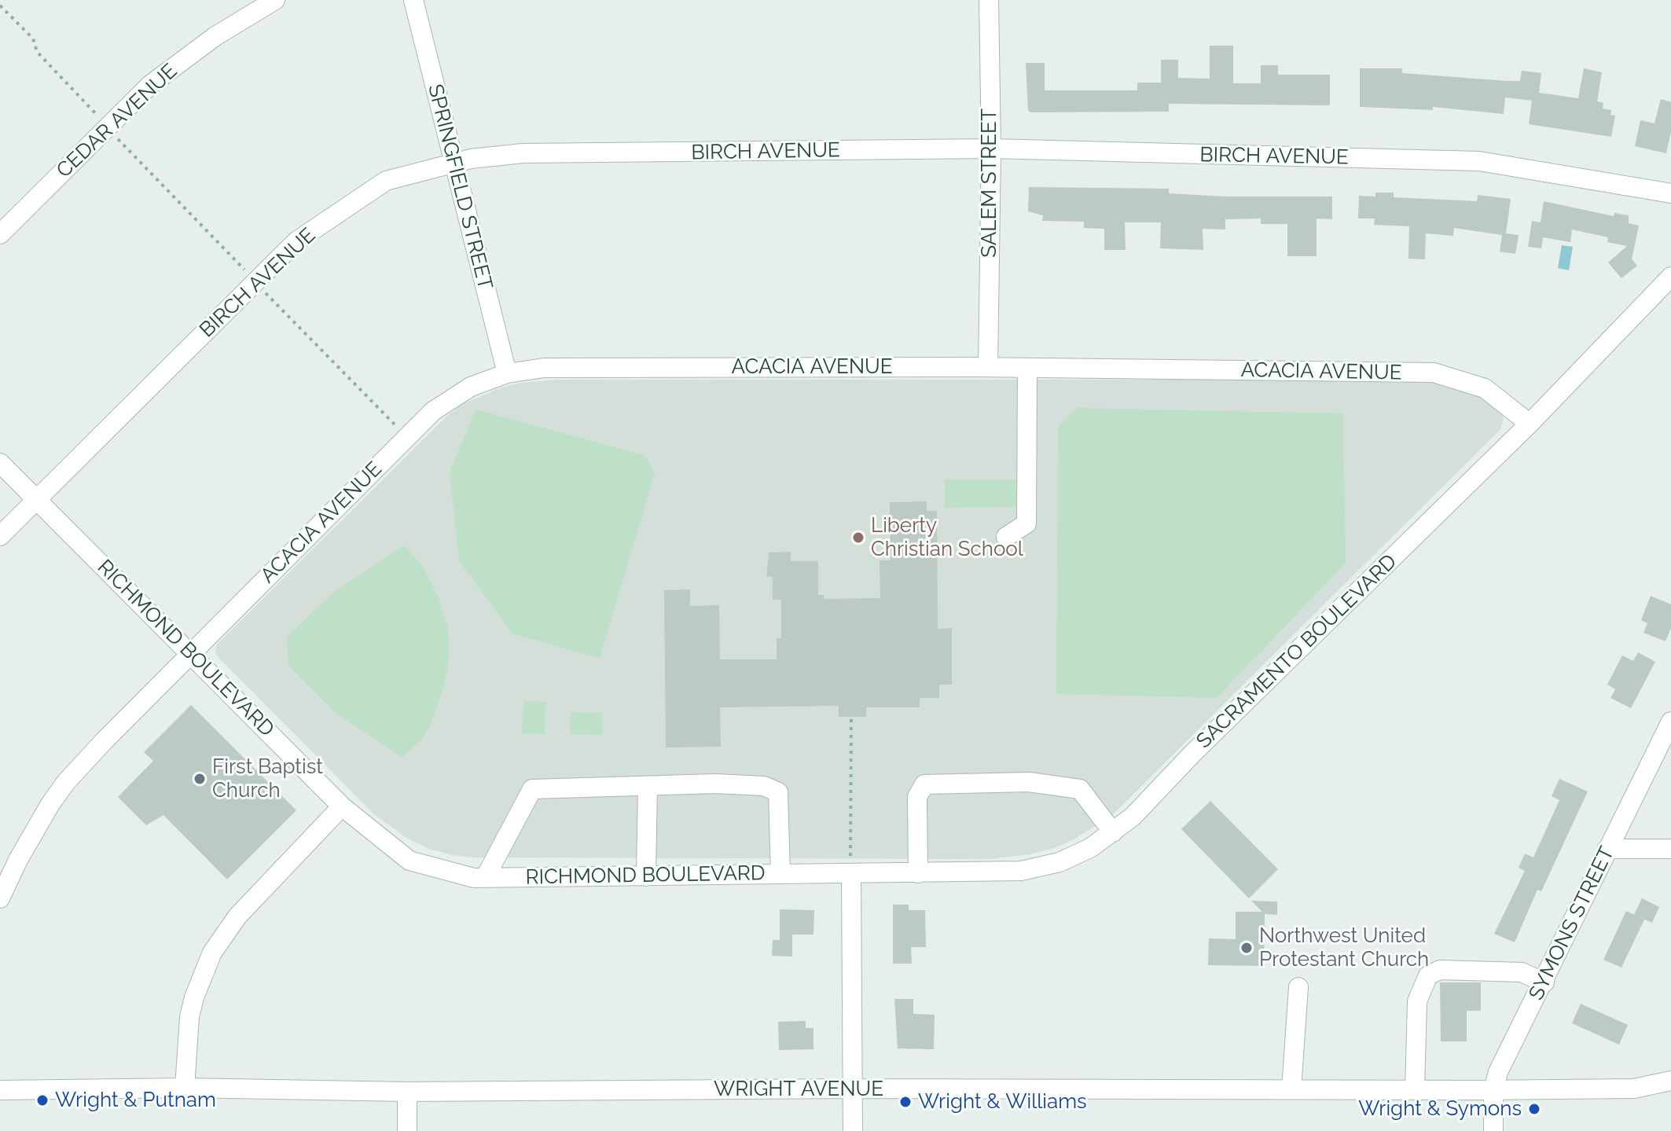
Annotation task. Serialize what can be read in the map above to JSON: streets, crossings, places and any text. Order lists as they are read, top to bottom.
{
  "streets": {
    "street": [
      "CEDAR AVENUE",
      "BIRCH AVENUE",
      "SALEM STREET",
      "SPRINGFIELD STREET",
      "ACACIA AVENUE",
      "RICHMOND BOULEVARD",
      "SACRAMENTO BOULEVARD",
      "SYMONS STREET",
      "WRIGHT AVENUE"
    ]
  },
  "crossings": [
    ["BIRCH AVENUE", "SALEM STREET"],
    ["BIRCH AVENUE", "SPRINGFIELD STREET"],
    ["BIRCH AVENUE", "RICHMOND BOULEVARD"],
    ["SALEM STREET", "ACACIA AVENUE"],
    ["SPRINGFIELD STREET", "ACACIA AVENUE"],
    ["ACACIA AVENUE", "RICHMOND BOULEVARD"],
    ["ACACIA AVENUE", "SACRAMENTO BOULEVARD"],
    ["RICHMOND BOULEVARD", "SACRAMENTO BOULEVARD"],
    ["SYMONS STREET", "WRIGHT AVENUE"]
  ],
  "places": [
    "Liberty Christian School",
    "First Baptist Church",
    "Northwest United Protestant Church",
    "Wright & Putnam",
    "Wright & Williams",
    "Wright & Symons"
  ]
}
